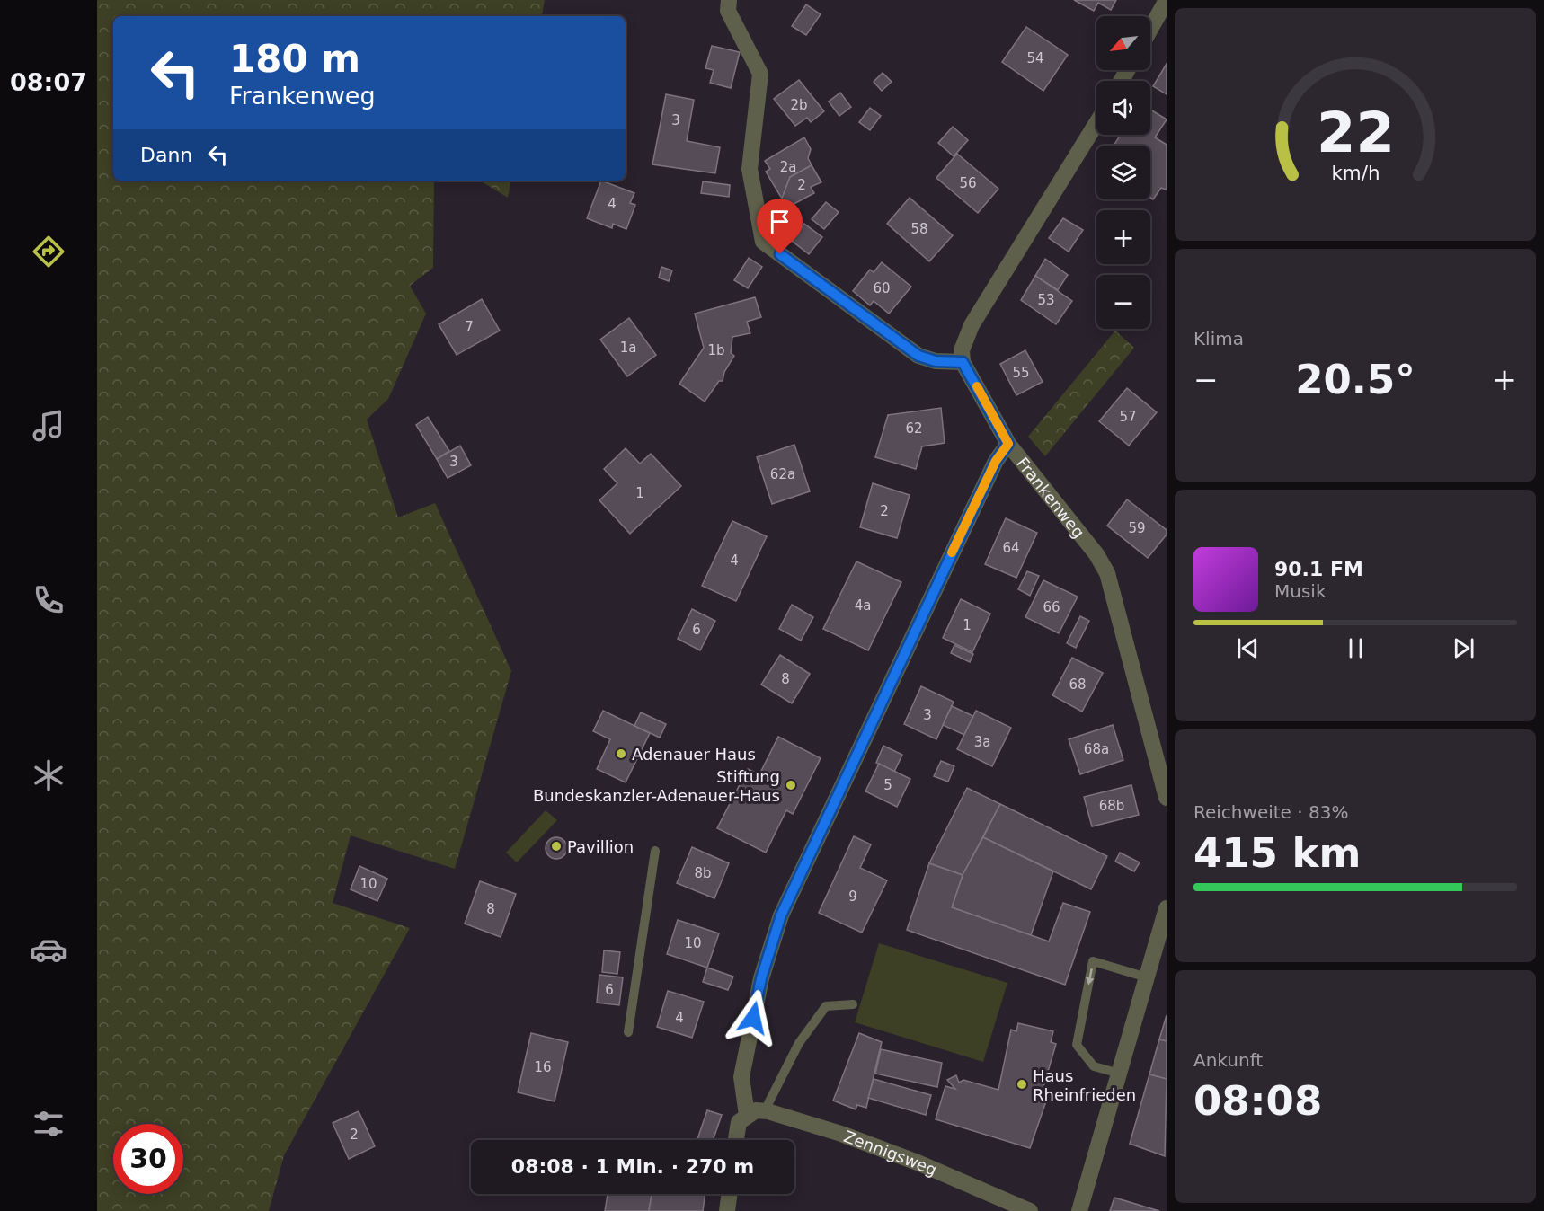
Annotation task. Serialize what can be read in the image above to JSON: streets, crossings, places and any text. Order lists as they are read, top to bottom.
{
  "streets": {
    "street": ["Frankenweg", "Zennigsweg"]
  },
  "places": [
    "Adenauer Haus",
    "Stiftung Bundeskanzler-Adenauer-Haus",
    "Pavillion",
    "Haus Rheinfrieden"
  ],
  "house_numbers": [
    "54",
    "2b",
    "3",
    "2a",
    "56",
    "2",
    "4",
    "58",
    "60",
    "53",
    "7",
    "1a",
    "1b",
    "55",
    "57",
    "62",
    "3",
    "62a",
    "1",
    "2",
    "59",
    "64",
    "4",
    "4a",
    "66",
    "1",
    "6",
    "8",
    "68",
    "3",
    "3a",
    "68a",
    "5",
    "68b",
    "8b",
    "10",
    "9",
    "8",
    "10",
    "6",
    "4",
    "16",
    "2"
  ],
  "north": "bottom left",
  "page": {
    "tabs": "08:07",
    "map_buttons": ["+", "−"],
    "turn": ["180 m", "Frankenweg"],
    "then": "Dann",
    "tile": [
      "Klima",
      ["Reichweite · 83%", "415 km"],
      ["Ankunft", "08:08"]
    ],
    "heat": ["−", "20.5°", "+"],
    "song": ["90.1 FM", "Musik"],
    "limit": "30",
    "trip": "08:08 · 1 Min. · 270 m",
    "gauge": ["22", "km/h"]
  }
}
